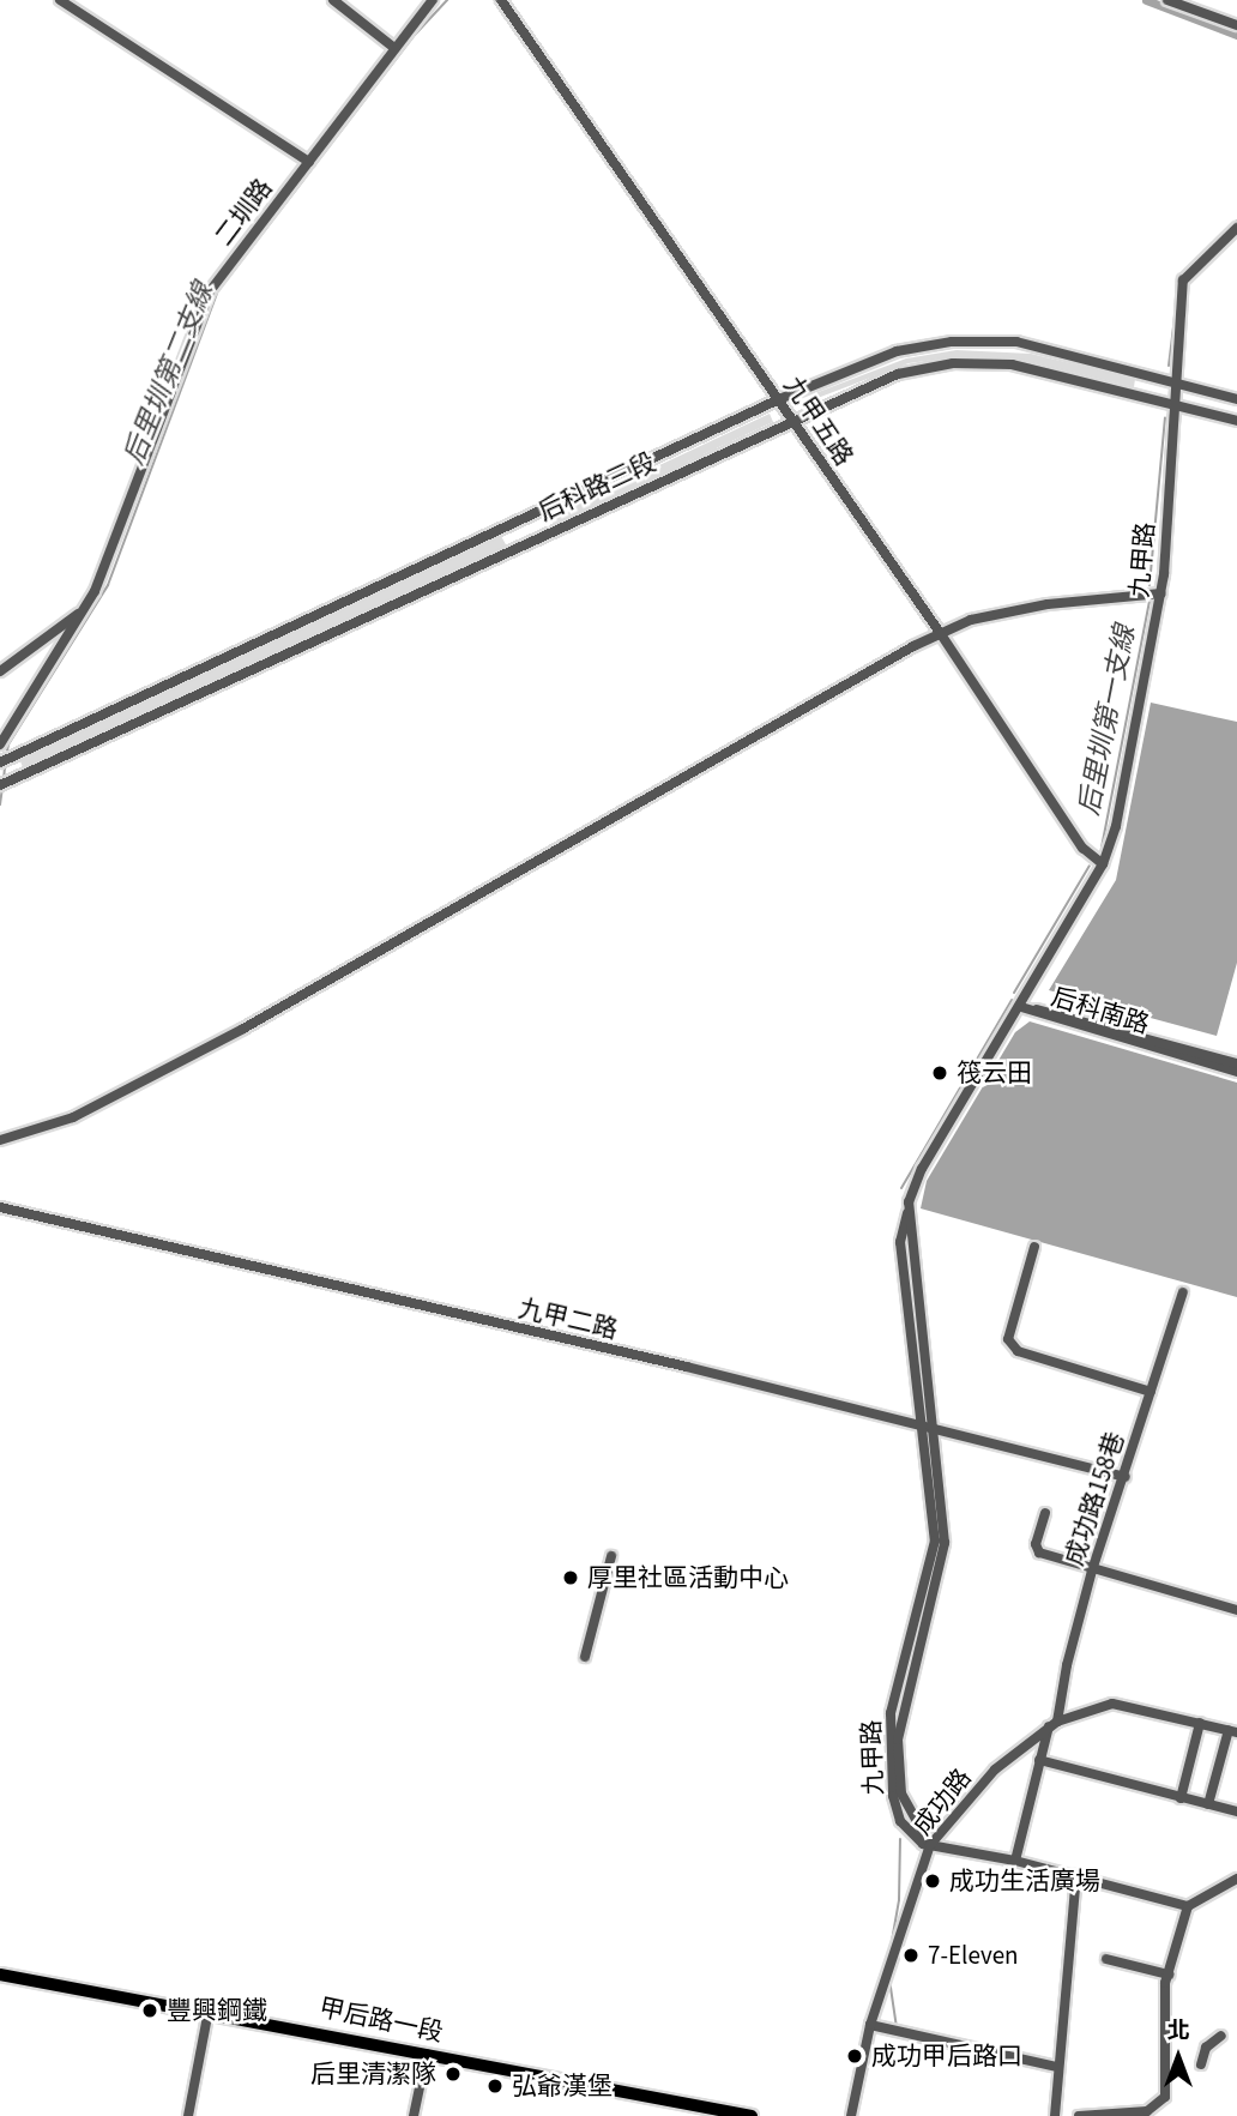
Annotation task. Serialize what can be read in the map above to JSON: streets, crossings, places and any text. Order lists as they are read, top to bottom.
{
  "streets": {
    "main road": ["甲后路一段"],
    "street": [
      "二圳路",
      "九甲五路",
      "后科路三段",
      "九甲路",
      "后科南路",
      "九甲二路",
      "成功路158巷",
      "成功路"
    ]
  },
  "crossings": [
    ["九甲五路", "后科路三段"],
    ["九甲五路", "九甲路"],
    ["后科路三段", "九甲路"],
    ["九甲路", "后科南路"],
    ["九甲路", "九甲二路"],
    ["九甲路", "成功路"],
    ["九甲二路", "成功路158巷"],
    ["成功路158巷", "成功路"]
  ],
  "water": ["后里圳第二支線", "后里圳第一支線"],
  "places": [
    "筏云田",
    "厚里社區活動中心",
    "成功生活廣場",
    "7-Eleven",
    "豐興鋼鐵",
    "成功甲后路口",
    "后里清潔隊",
    "弘爺漢堡"
  ],
  "north": "top"
}
